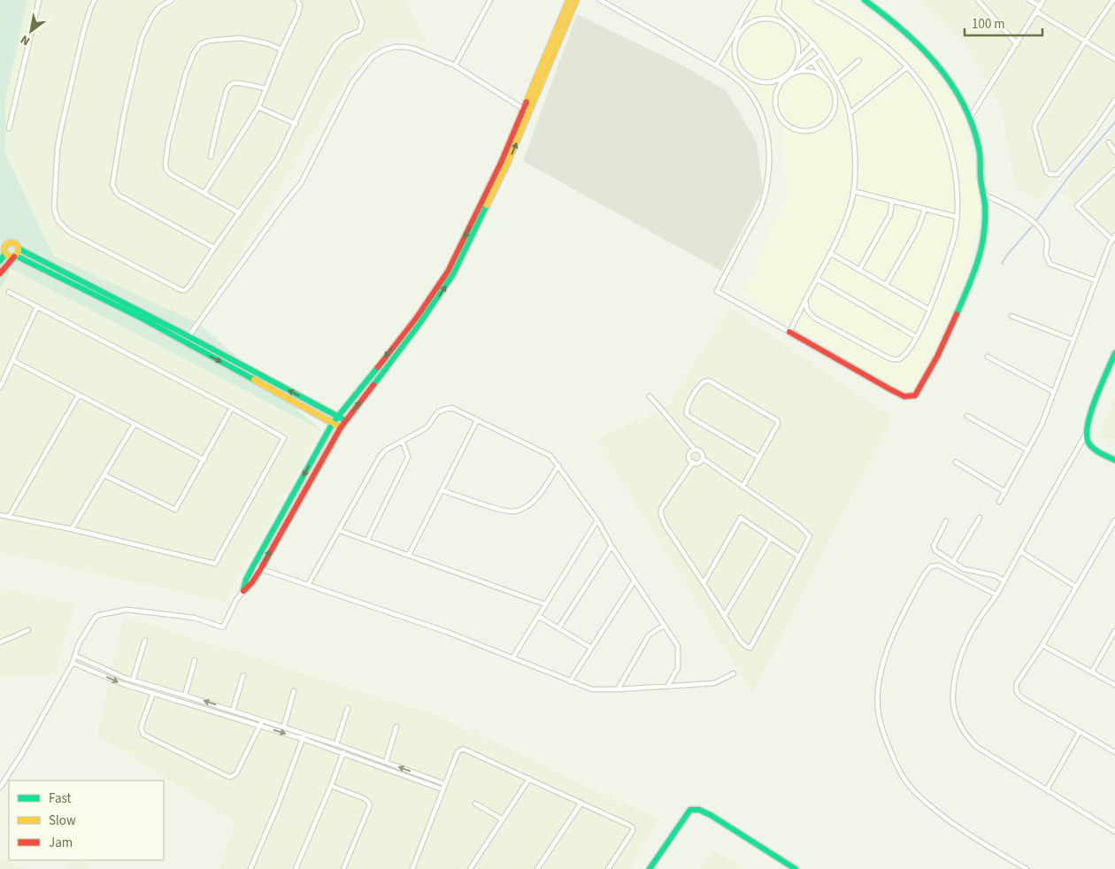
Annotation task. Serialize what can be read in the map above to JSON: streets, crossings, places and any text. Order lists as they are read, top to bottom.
{
  "legend": ["Fast", "Slow", "Jam"],
  "scale_bar": "100 m",
  "north": "bottom left"
}
